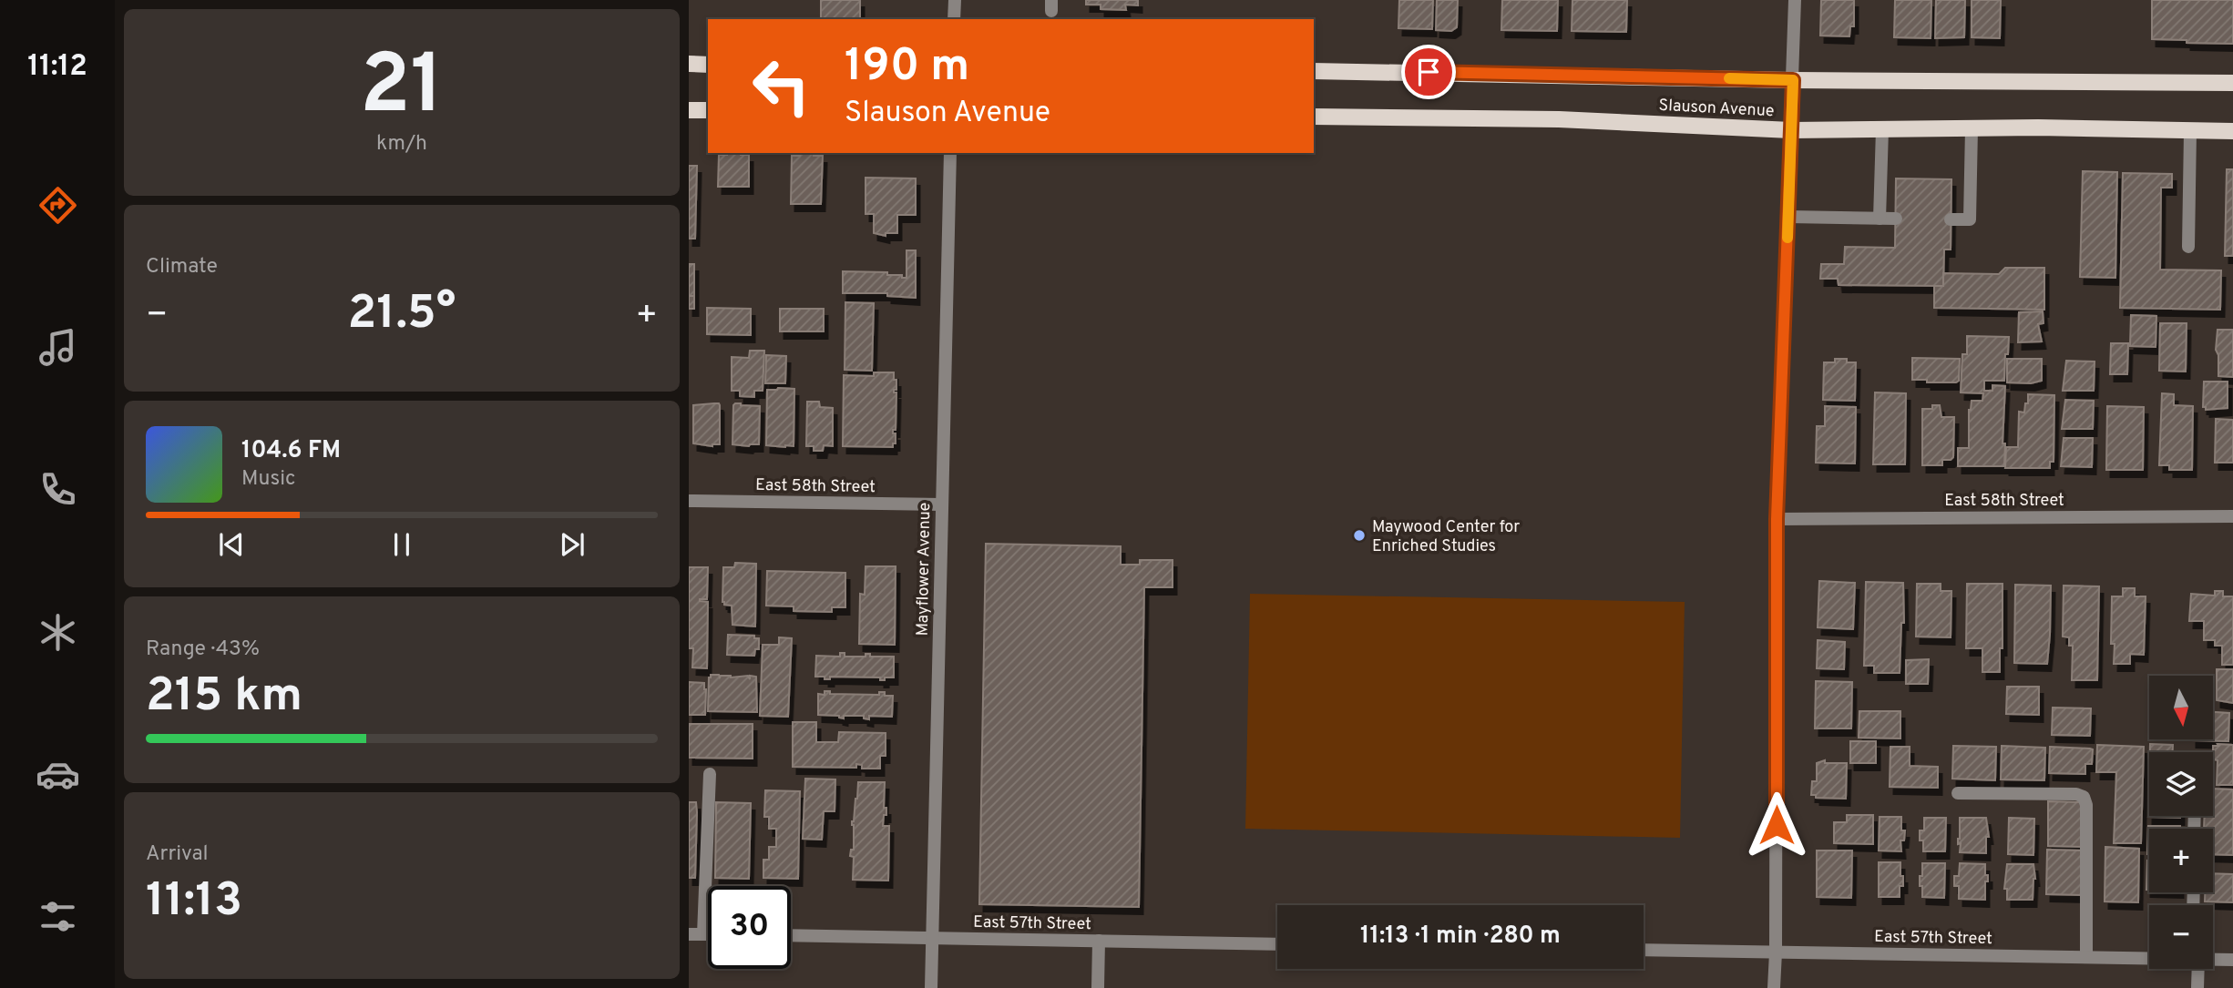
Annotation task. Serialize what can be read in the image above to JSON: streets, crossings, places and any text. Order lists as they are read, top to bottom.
{
  "streets": {
    "main road": ["Slauson Avenue"],
    "street": ["East 58th Street", "Mayflower Avenue", "East 57th Street"]
  },
  "crossings": [
    ["East 58th Street", "Mayflower Avenue"],
    ["Mayflower Avenue", "East 57th Street"]
  ],
  "places": ["Maywood Center for Enriched Studies"],
  "north": "bottom",
  "page": {
    "tabs": "11:12",
    "tile": [
      ["21", "km/h"],
      "Climate",
      ["Range · 43%", "215 km"],
      ["Arrival", "11:13"]
    ],
    "turn": ["190 m", "Slauson Avenue"],
    "heat": ["−", "21.5°", "+"],
    "song": ["104.6 FM", "Music"],
    "map_buttons": ["+", "−"],
    "limit": "30",
    "trip": "11:13 · 1 min · 280 m"
  }
}
